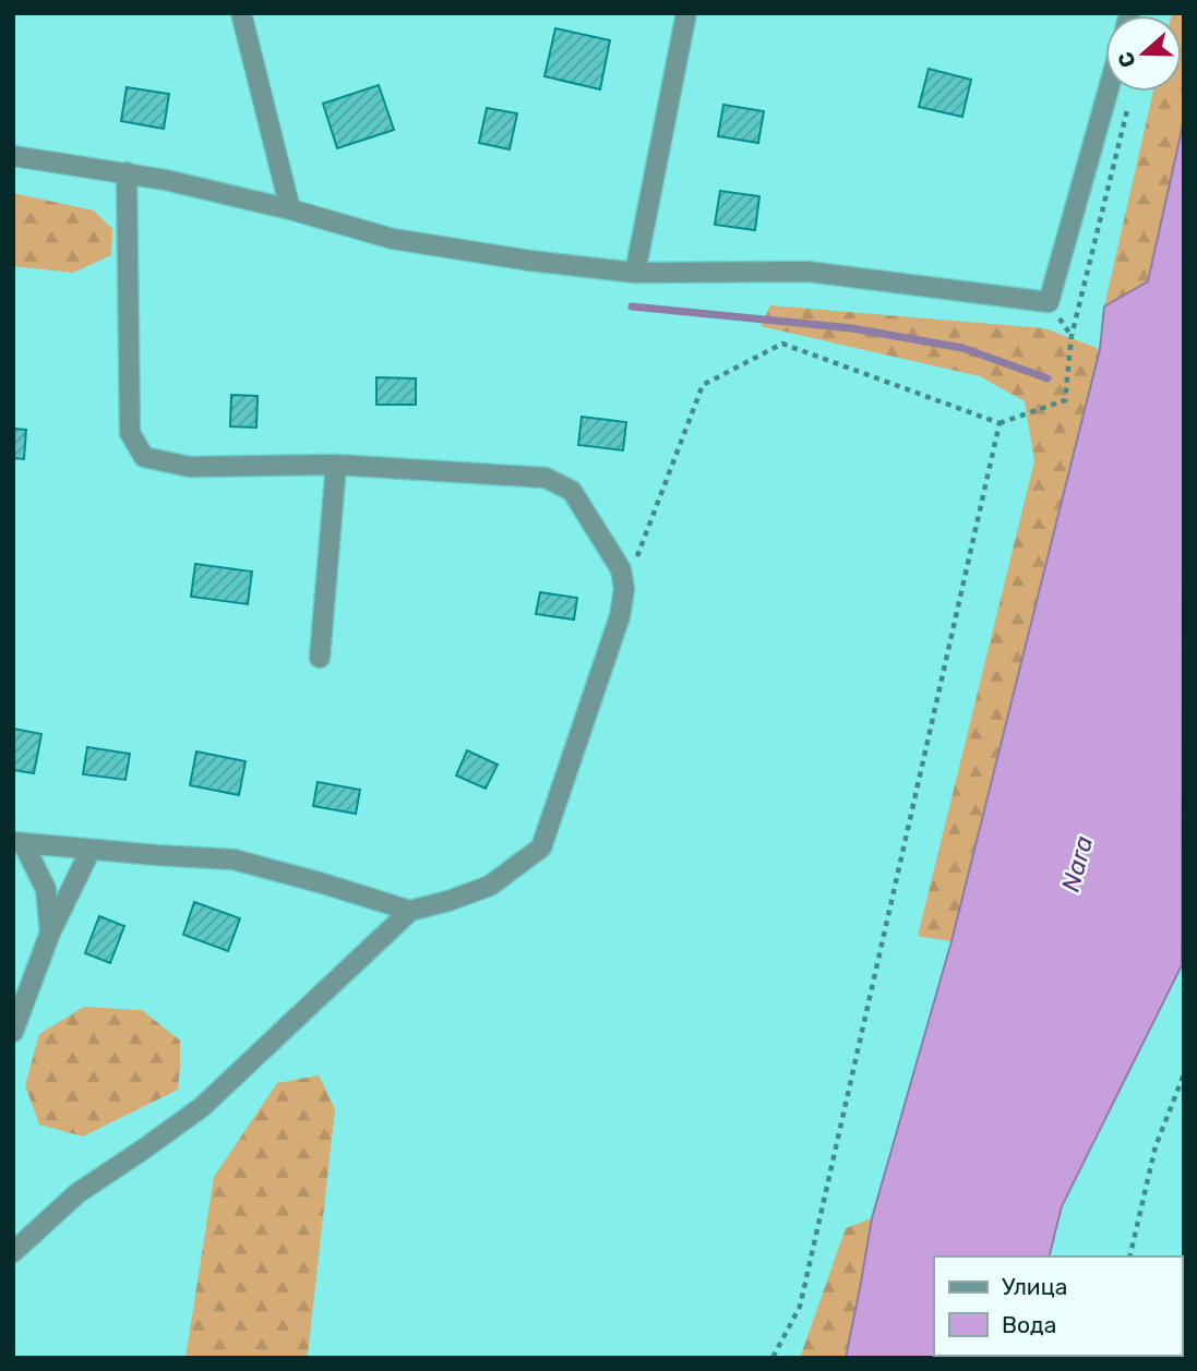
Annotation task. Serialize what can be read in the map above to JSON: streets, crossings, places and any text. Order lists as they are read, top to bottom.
{
  "water": ["Nara"],
  "legend": ["Улица", "Вода"],
  "north": "left"
}
